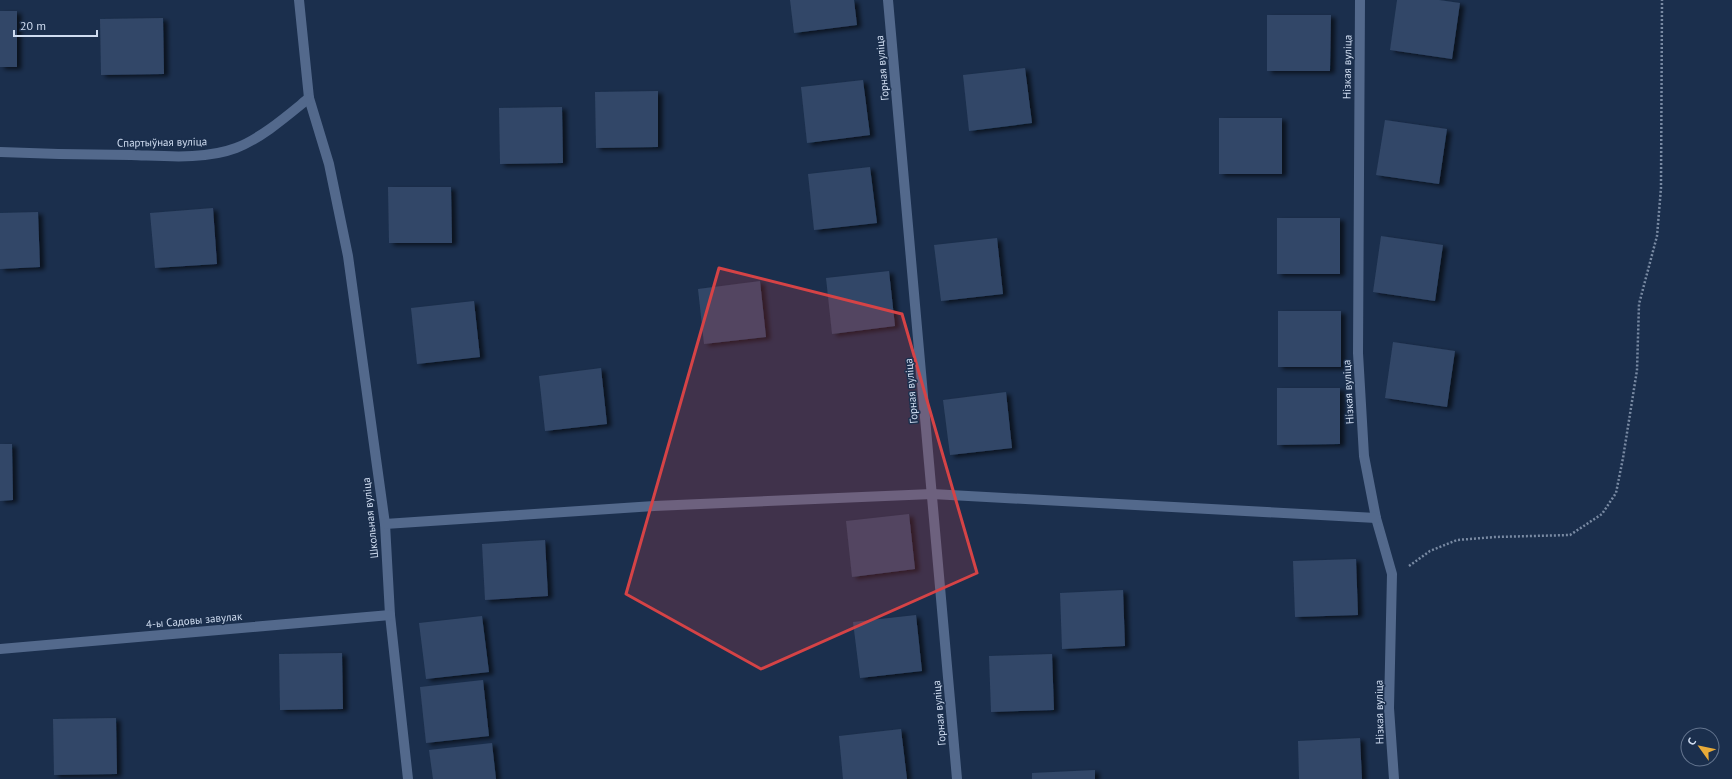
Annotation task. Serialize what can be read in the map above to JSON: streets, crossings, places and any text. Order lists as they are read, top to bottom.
{
  "streets": {
    "street": [
      "Нізкая вуліца",
      "Горная вуліца",
      "Спартыўная вуліца",
      "Школьная вуліца",
      "4-ы Садовы завулак"
    ]
  },
  "crossings": [
    ["Спартыўная вуліца", "Школьная вуліца"],
    ["Школьная вуліца", "4-ы Садовы завулак"]
  ],
  "scale_bar": "20 m",
  "north": "top left"
}
